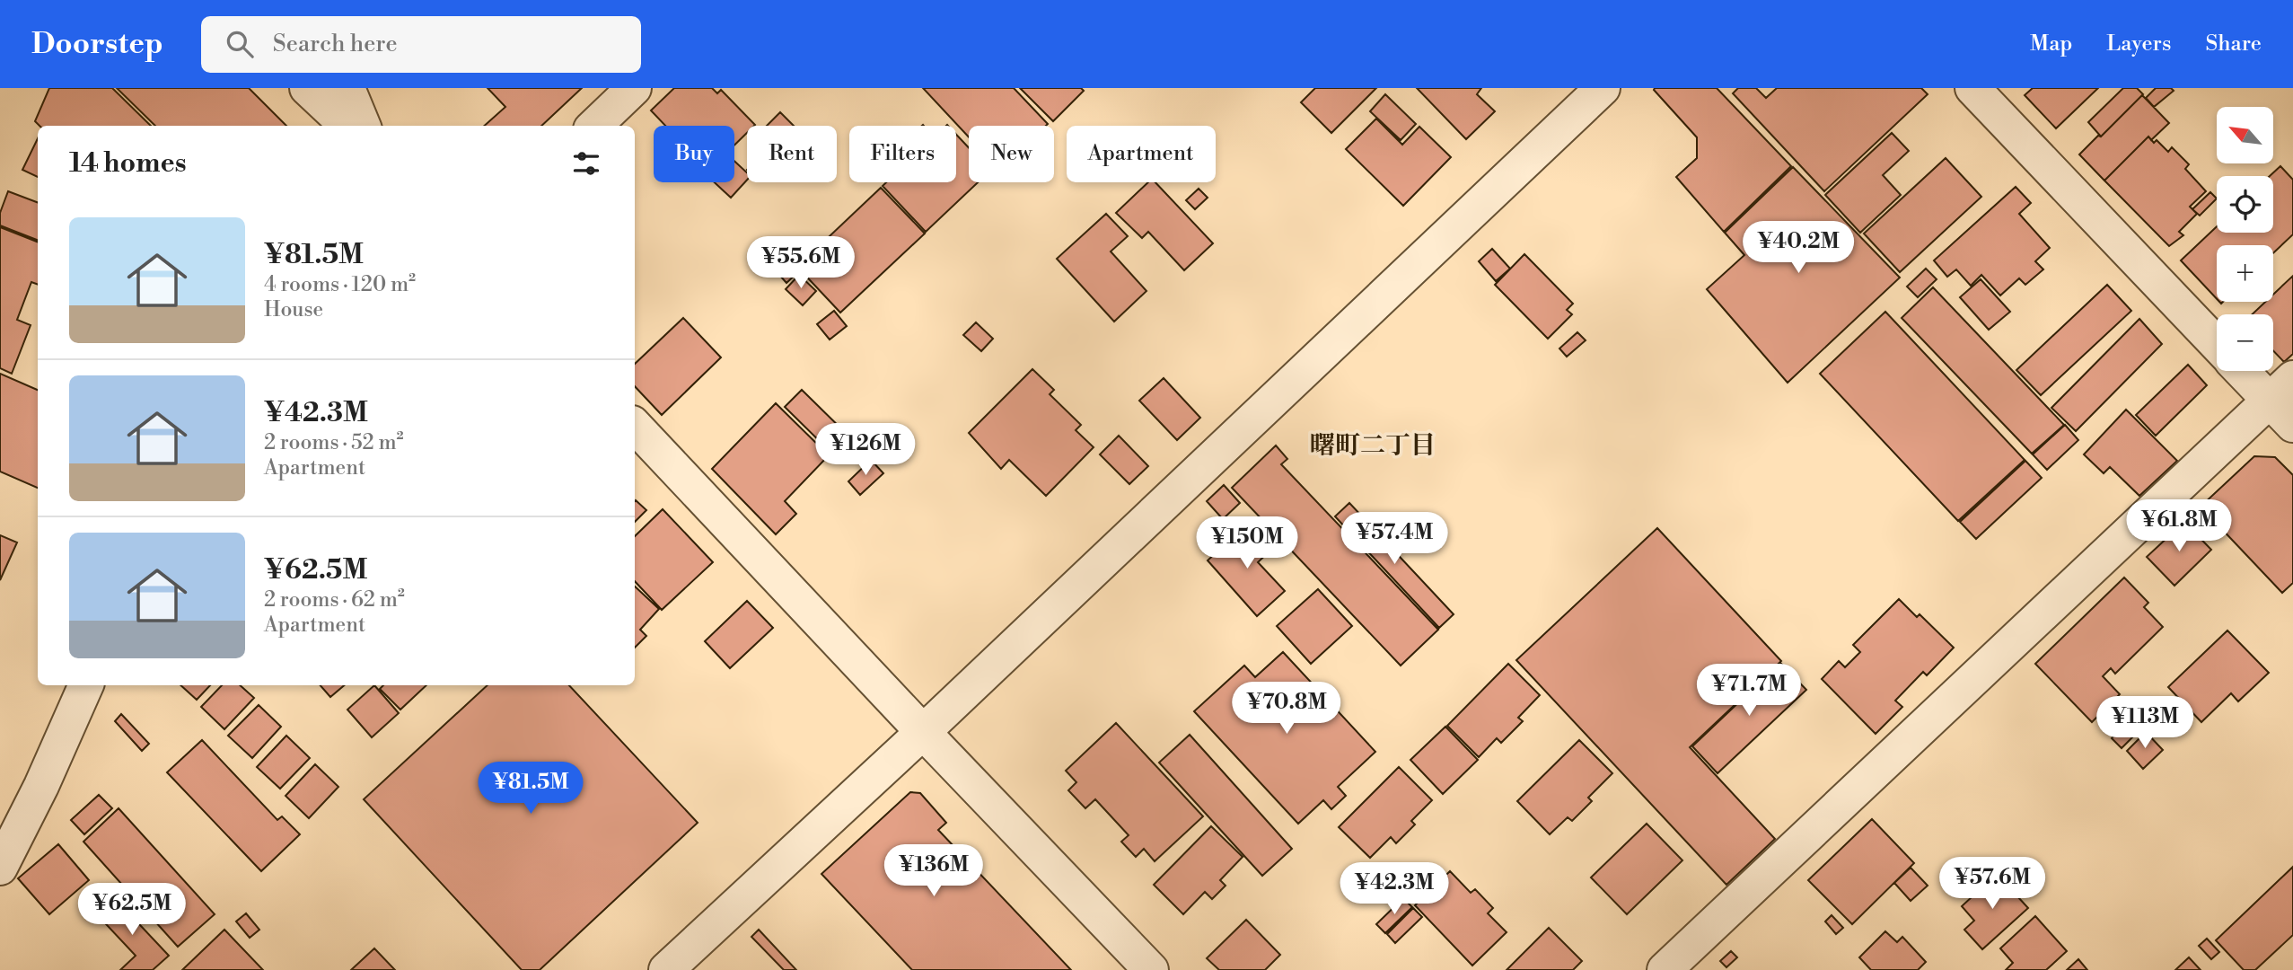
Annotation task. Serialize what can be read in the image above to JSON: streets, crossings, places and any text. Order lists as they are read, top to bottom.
{
  "districts": ["曙町二丁目"],
  "north": "top left",
  "page": {
    "header": "Doorstep",
    "search": "Search here",
    "nav": ["Map", "Layers", "Share"],
    "map_buttons": ["+", "−"],
    "chip": [
      "Buy",
      "Rent",
      "Filters",
      "New",
      "Apartment"
    ],
    "heading": "14 homes",
    "list": [
      {
        "name": "¥81.5M",
        "note": "4 rooms · 120 m² · House"
      },
      {
        "name": "¥42.3M",
        "note": "2 rooms · 52 m² · Apartment"
      },
      {
        "name": "¥62.5M",
        "note": "2 rooms · 62 m² · Apartment"
      }
    ],
    "price": [
      "¥40.2M",
      "¥55.6M",
      "¥126M",
      "¥61.8M",
      "¥57.4M",
      "¥150M",
      "¥71.7M",
      "¥70.8M",
      "¥113M",
      "¥81.5M",
      "¥136M",
      "¥57.6M",
      "¥42.3M",
      "¥62.5M"
    ]
  }
}
